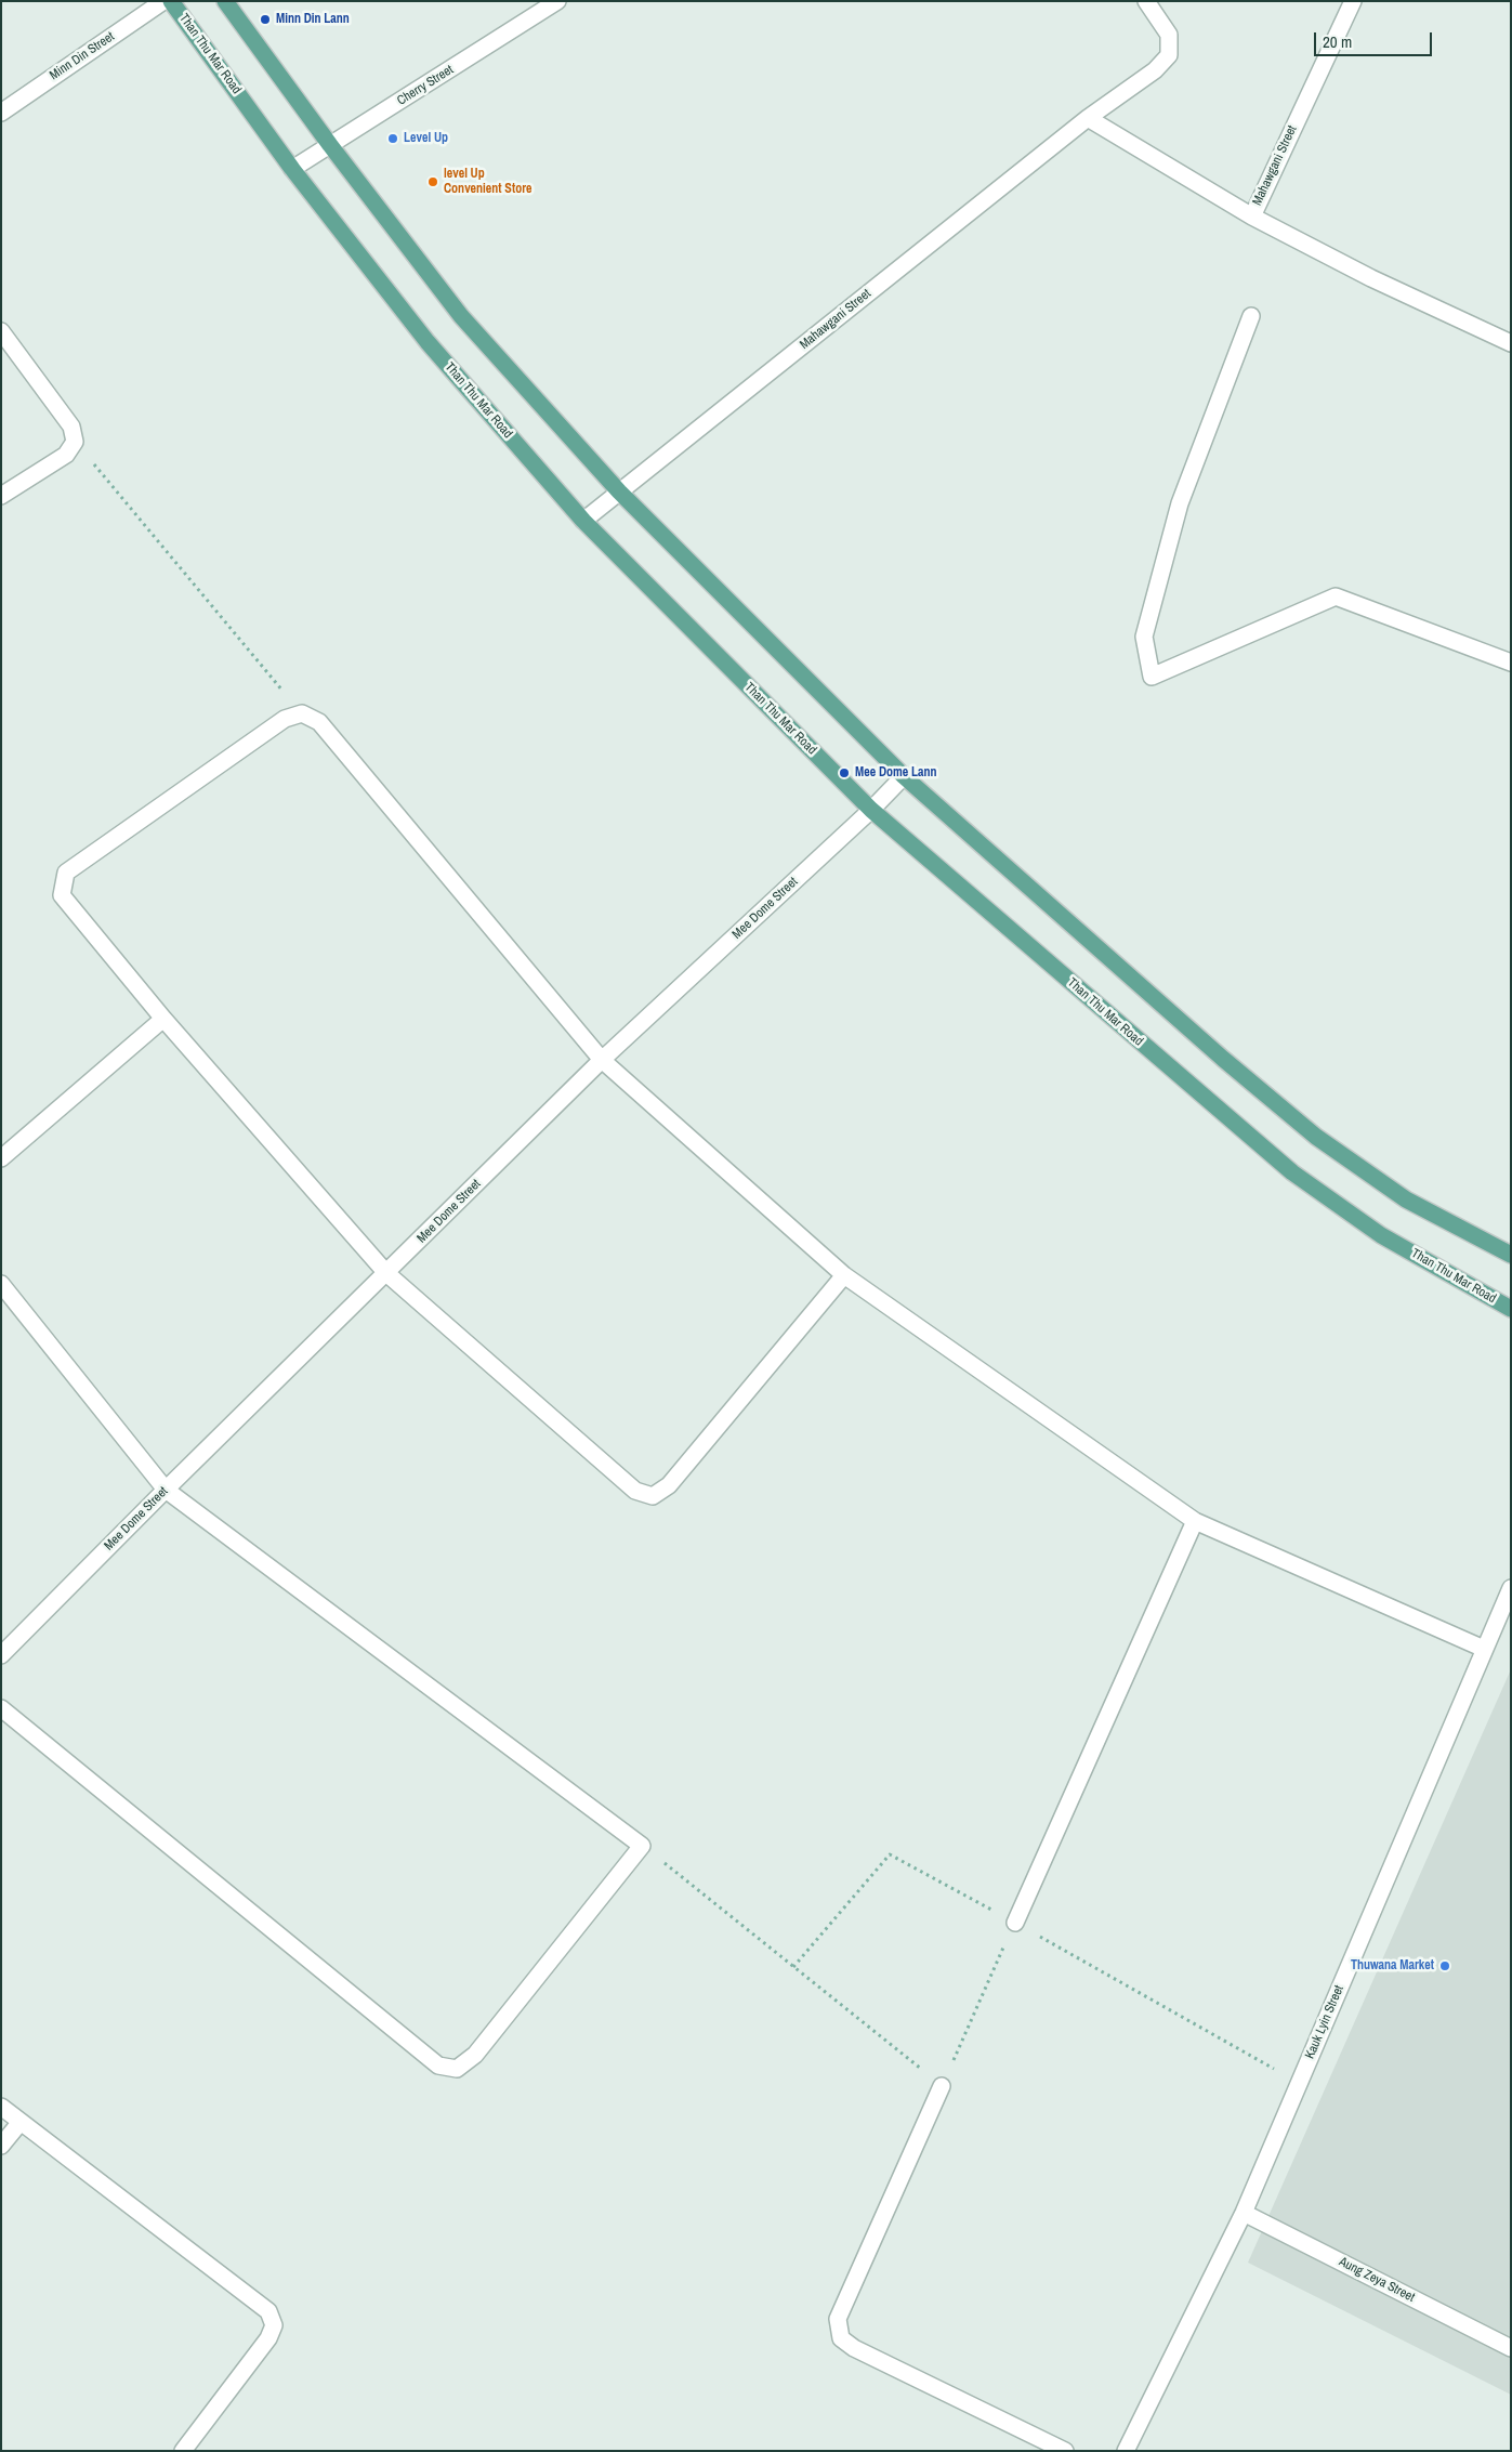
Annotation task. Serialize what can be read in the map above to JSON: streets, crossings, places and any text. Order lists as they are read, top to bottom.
{
  "streets": {
    "main road": ["Than Thu Mar Road"],
    "street": [
      "Minn Din Street",
      "Cherry Street",
      "Mahawgani Street",
      "Mee Dome Street",
      "Kauk Lyin Street",
      "Aung Zeya Street"
    ]
  },
  "crossings": [
    ["Than Thu Mar Road", "Cherry Street"],
    ["Than Thu Mar Road", "Mahawgani Street"],
    ["Than Thu Mar Road", "Mee Dome Street"],
    ["Kauk Lyin Street", "Aung Zeya Street"]
  ],
  "places": [
    "Minn Din Lann",
    "Level Up",
    "level Up Convenient Store",
    "Mee Dome Lann",
    "Thuwana Market"
  ],
  "scale_bar": "20 m"
}
